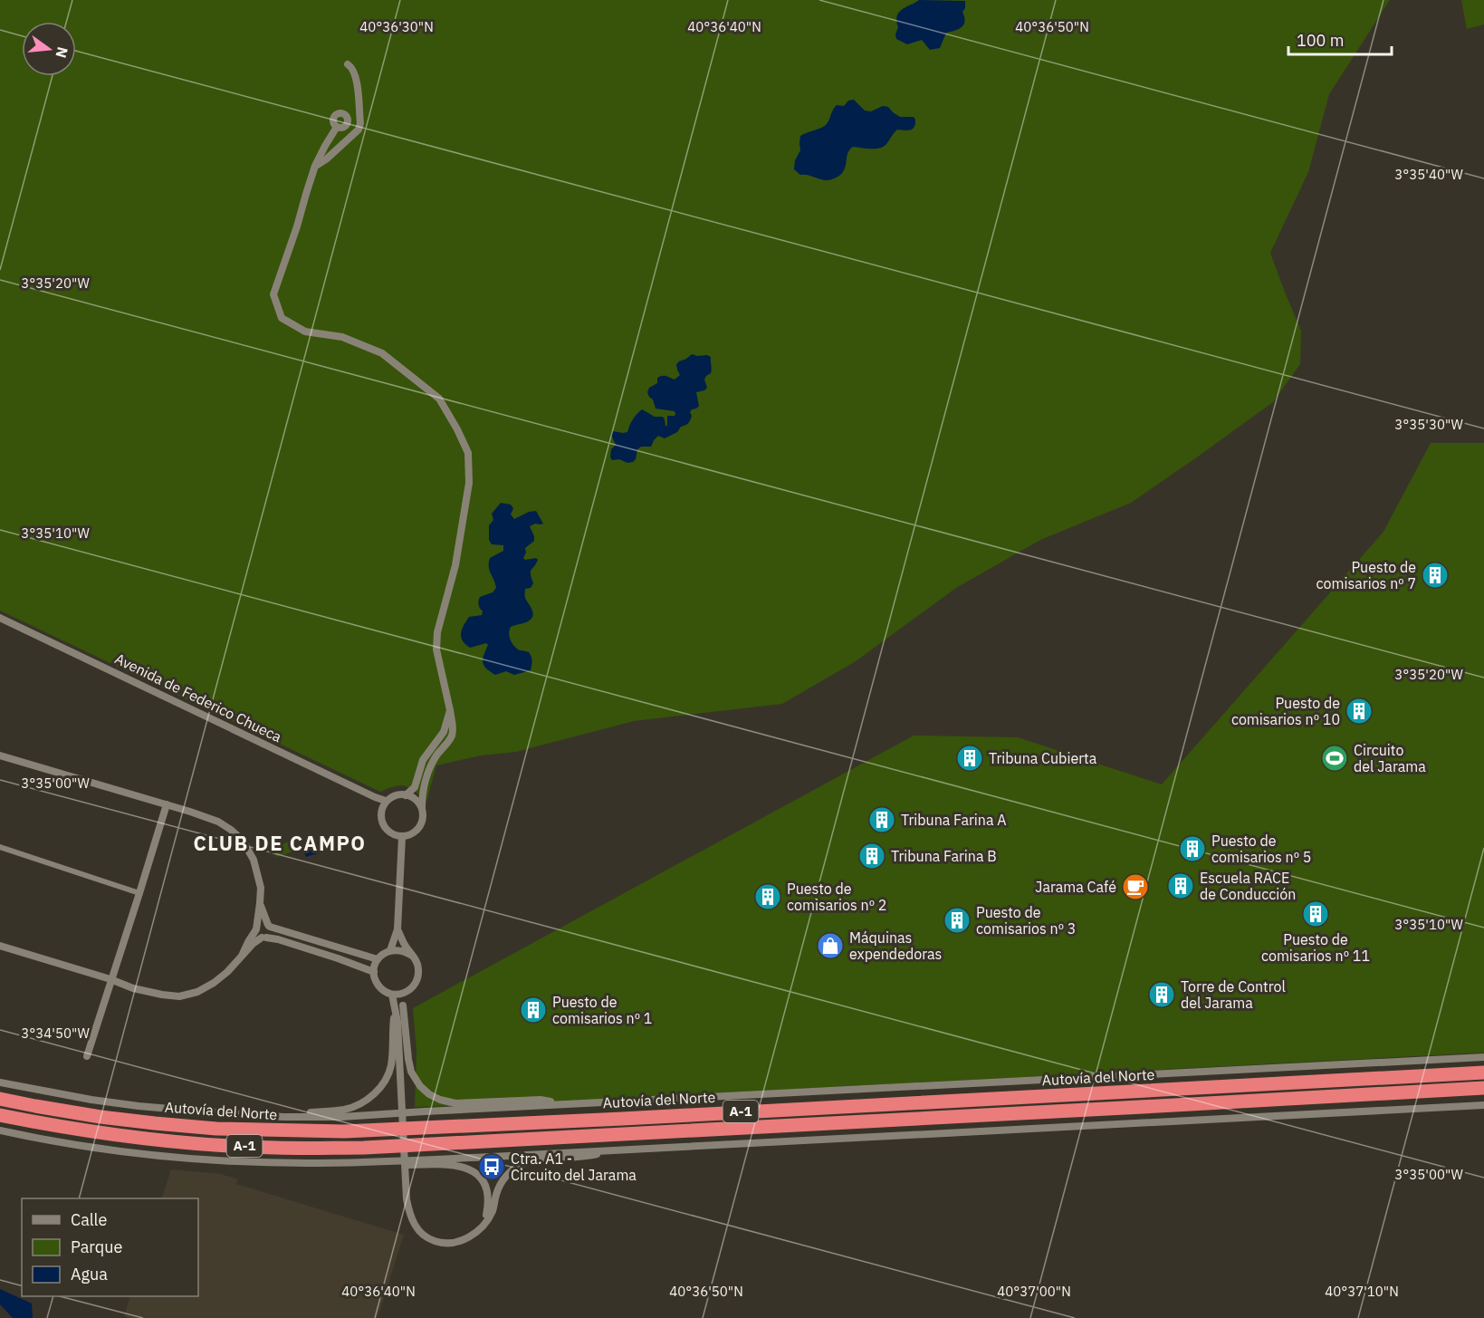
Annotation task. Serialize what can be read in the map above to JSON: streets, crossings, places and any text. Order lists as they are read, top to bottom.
{
  "streets": {
    "highway": ["Autovía del Norte", "A-1"],
    "street": ["Avenida de Federico Chueca"]
  },
  "districts": ["CLUB DE CAMPO"],
  "places": {
    "building": [
      "Puesto de comisarios nº 7",
      "Puesto de comisarios nº 10",
      "Tribuna Cubierta",
      "Tribuna Farina A",
      "Puesto de comisarios nº 5",
      "Tribuna Farina B",
      "Escuela RACE de Conducción",
      "Puesto de comisarios nº 2",
      "Puesto de comisarios nº 11",
      "Puesto de comisarios nº 3",
      "Torre de Control del Jarama",
      "Puesto de comisarios nº 1"
    ],
    "sports": ["Circuito del Jarama"],
    "cafe": ["Jarama Café"],
    "shop": ["Máquinas expendedoras"],
    "bus stop": ["Ctra. A1 - Circuito del Jarama"]
  },
  "legend": ["Calle", "Parque", "Agua"],
  "scale_bar": "100 m",
  "north": "right",
  "coordinates": [
    "40°36'30\"N",
    "40°36'40\"N",
    "40°36'50\"N",
    "3°35'40\"W",
    "3°35'20\"W",
    "3°35'30\"W",
    "3°35'10\"W",
    "3°35'00\"W",
    "3°34'50\"W",
    "40°37'00\"N",
    "40°37'10\"N"
  ]
}
